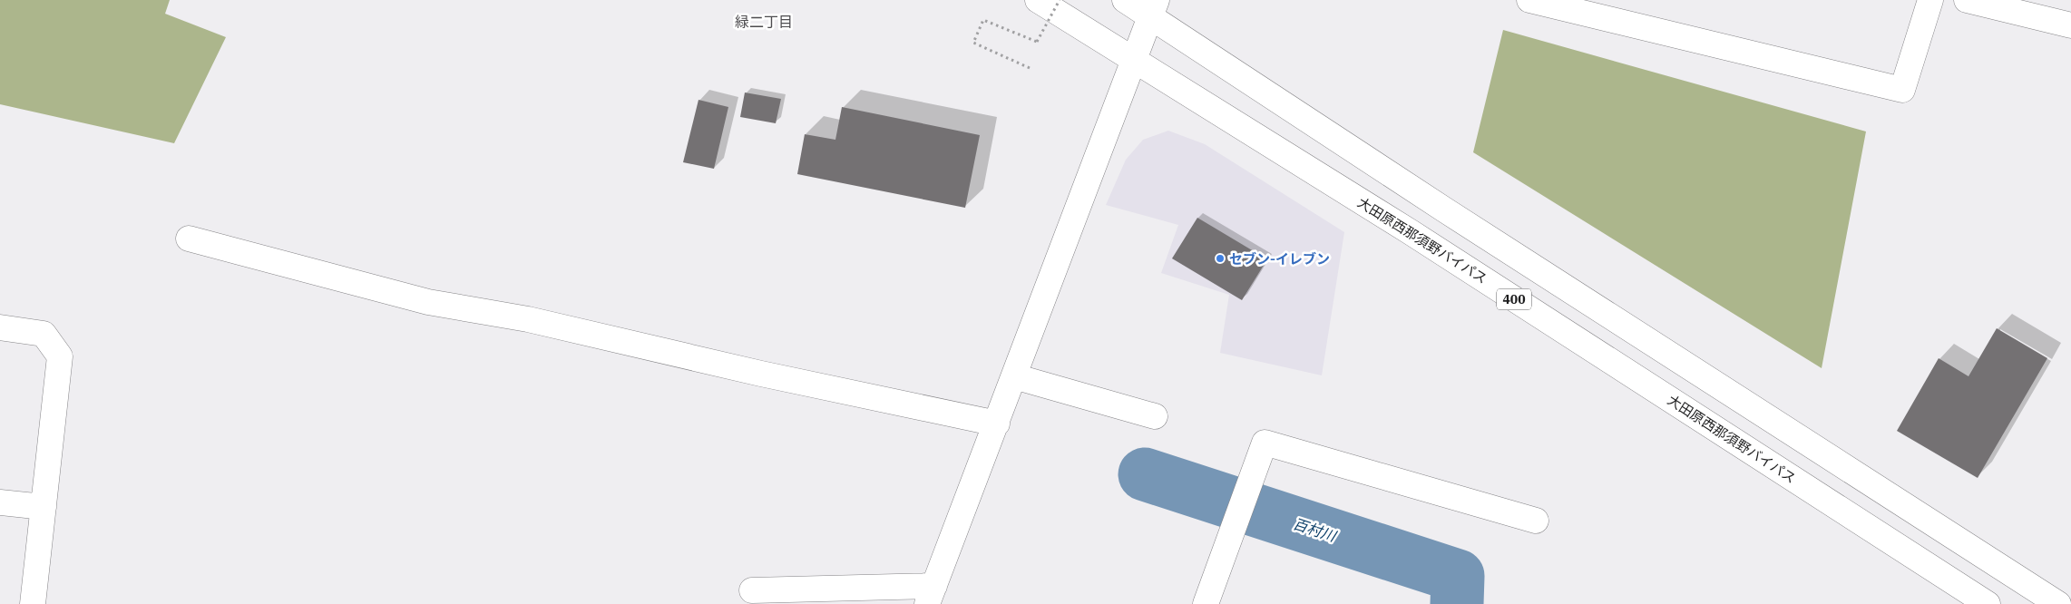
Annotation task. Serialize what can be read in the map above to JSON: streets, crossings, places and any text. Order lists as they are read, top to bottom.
{
  "streets": {
    "main road": ["大田原西那須野バイパス", "400"]
  },
  "districts": ["緑二丁目"],
  "water": ["百村川"],
  "places": ["セブン-イレブン"]
}
